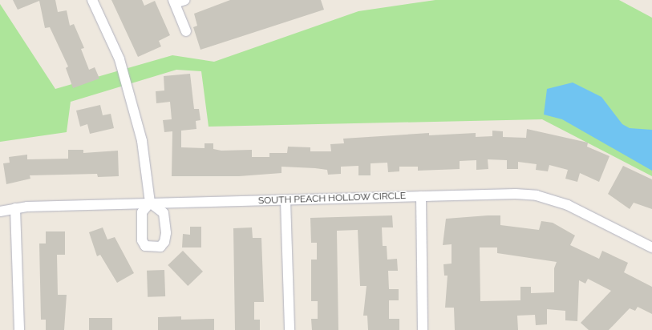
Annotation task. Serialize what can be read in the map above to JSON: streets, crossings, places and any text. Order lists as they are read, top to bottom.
{
  "streets": {
    "street": ["SOUTH PEACH HOLLOW CIRCLE"]
  }
}
